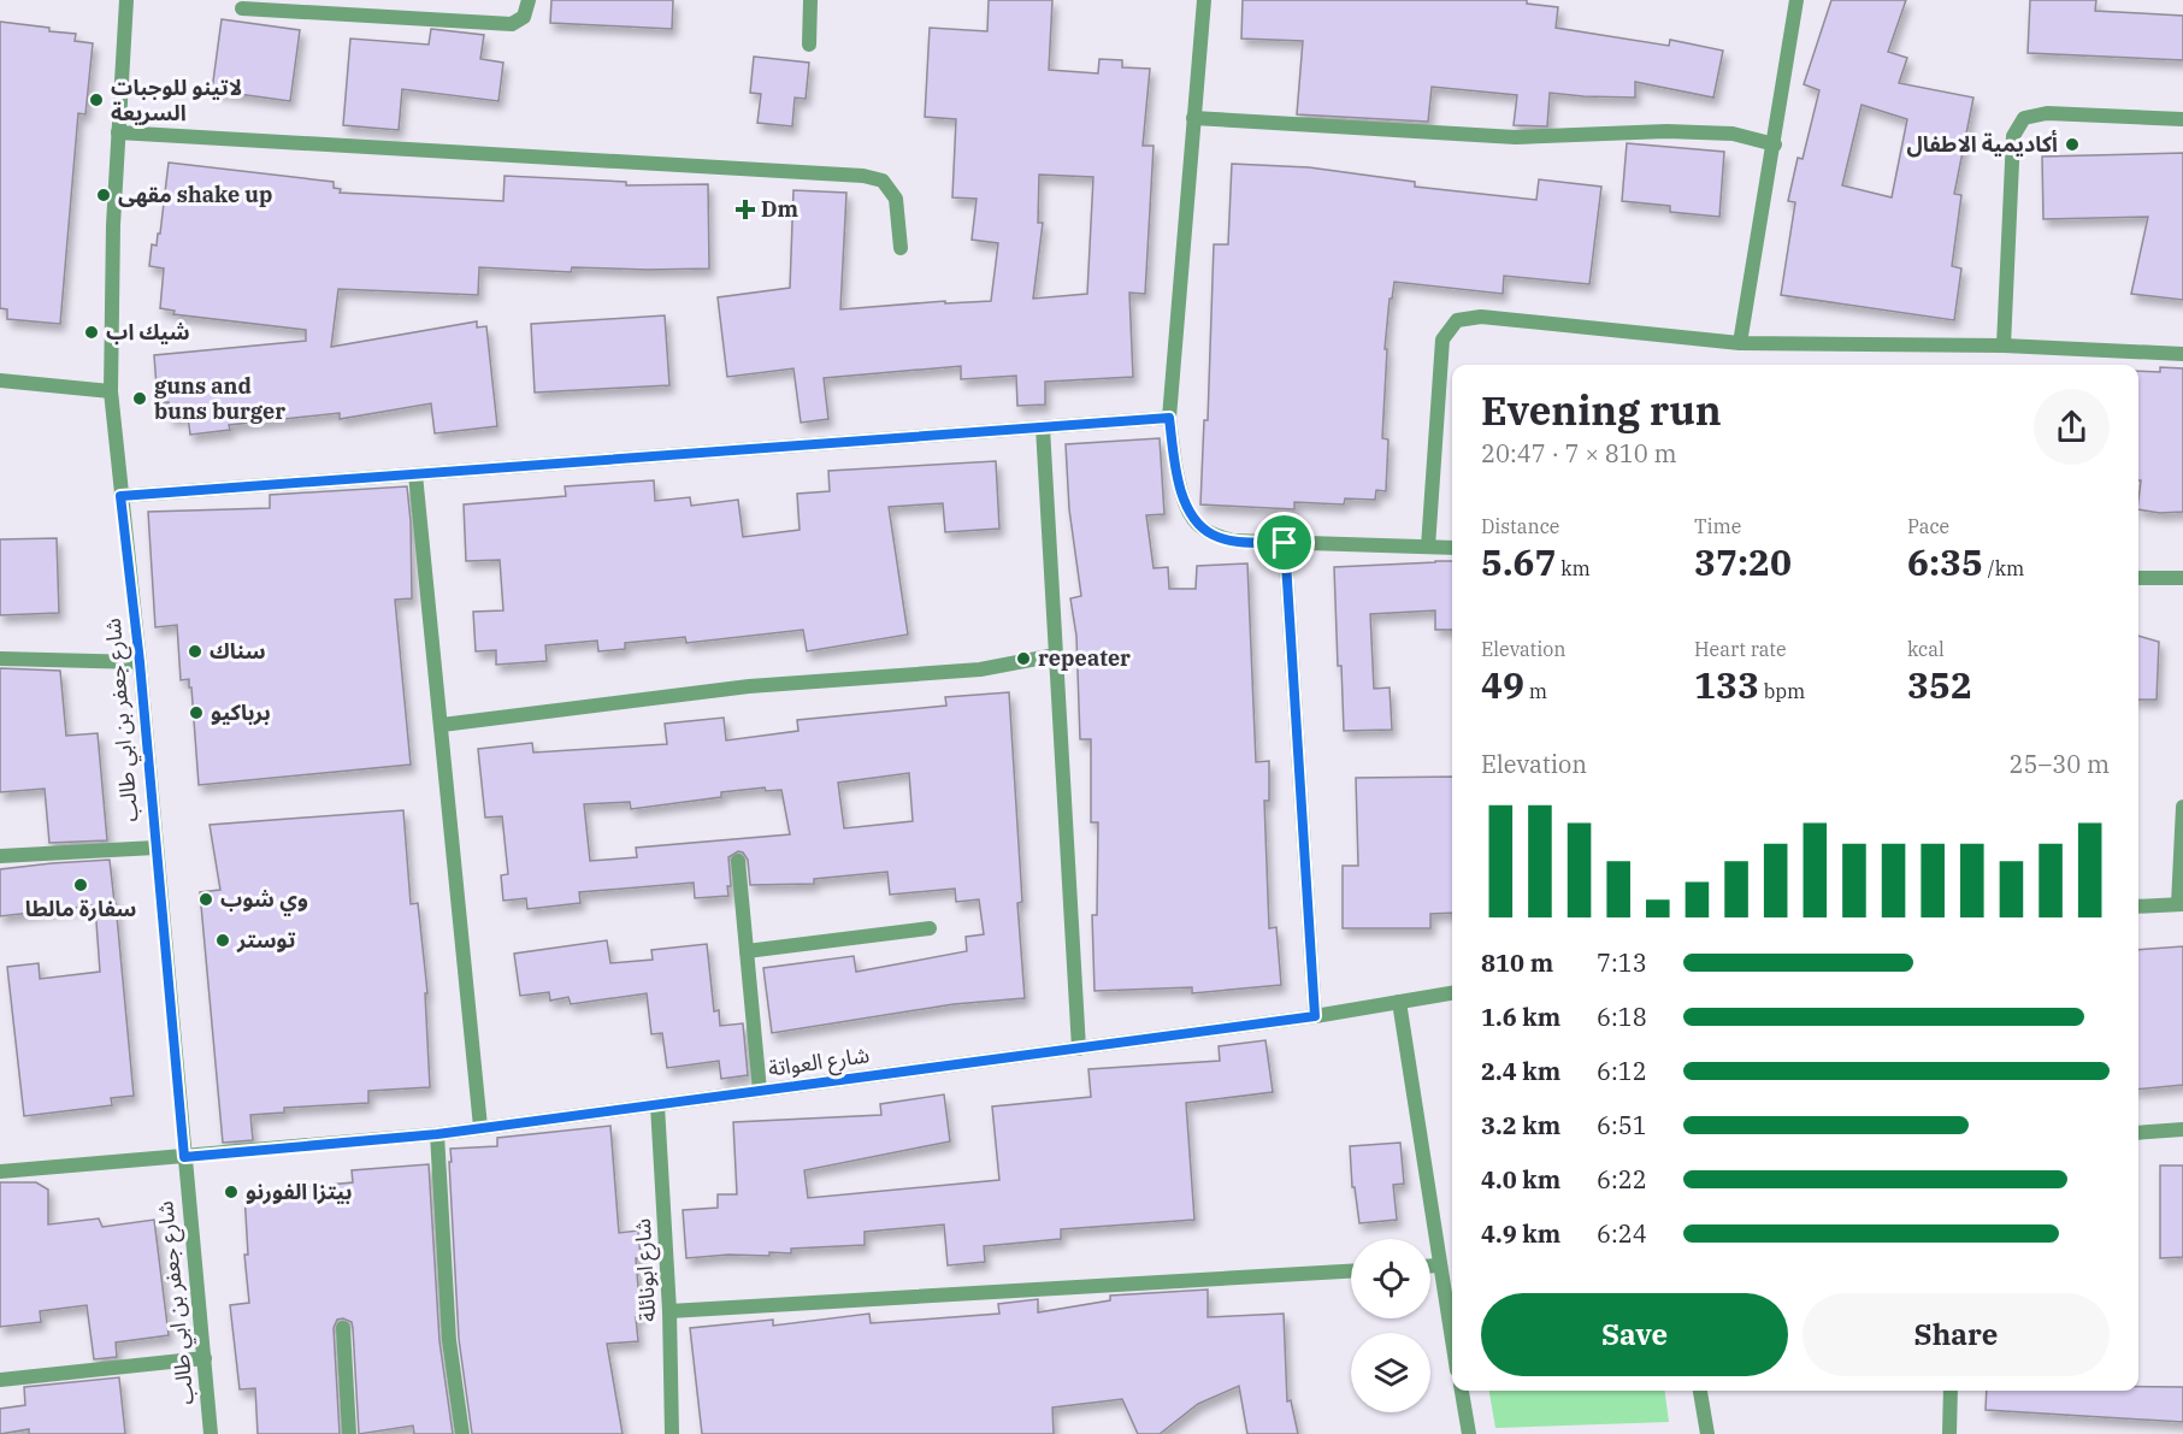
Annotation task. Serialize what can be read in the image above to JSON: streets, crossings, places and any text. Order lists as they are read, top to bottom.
{
  "streets": {
    "street": ["شارع جعفر بن ابي طالب", "شارع العواتة", "شارع ابونائلة"]
  },
  "crossings": [
    ["شارع جعفر بن ابي طالب", "شارع العواتة"],
    ["شارع العواتة", "شارع ابونائلة"]
  ],
  "places": {
    "other": [
      "لاتينو للوجبات السريعة",
      "أكاديمية الاطفال",
      "مقهى shake up",
      "شيك اب",
      "guns and buns burger",
      "سناك",
      "repeater",
      "برباكيو",
      "سفارة مالطا",
      "وي شوب",
      "توستر",
      "بيتزا الفورنو"
    ],
    "health": ["Dm"]
  },
  "page": {
    "heading": ["Evening run", "20:47 · 7 × 810 m"],
    "stats": [
      ["Distance", "5.67 km"],
      ["Time", "37:20"],
      ["Pace", "6:35 /km"],
      ["Elevation", "49 m"],
      ["Heart rate", "133 bpm"],
      ["kcal", "352"]
    ],
    "chart": ["Elevation", "25–30 m"],
    "list": [
      {
        "name": "810 m",
        "note": "7:13"
      },
      {
        "name": "1.6 km",
        "note": "6:18"
      },
      {
        "name": "2.4 km",
        "note": "6:12"
      },
      {
        "name": "3.2 km",
        "note": "6:51"
      },
      {
        "name": "4.0 km",
        "note": "6:22"
      },
      {
        "name": "4.9 km",
        "note": "6:24"
      }
    ],
    "buttons": ["Save", "Share"]
  }
}
